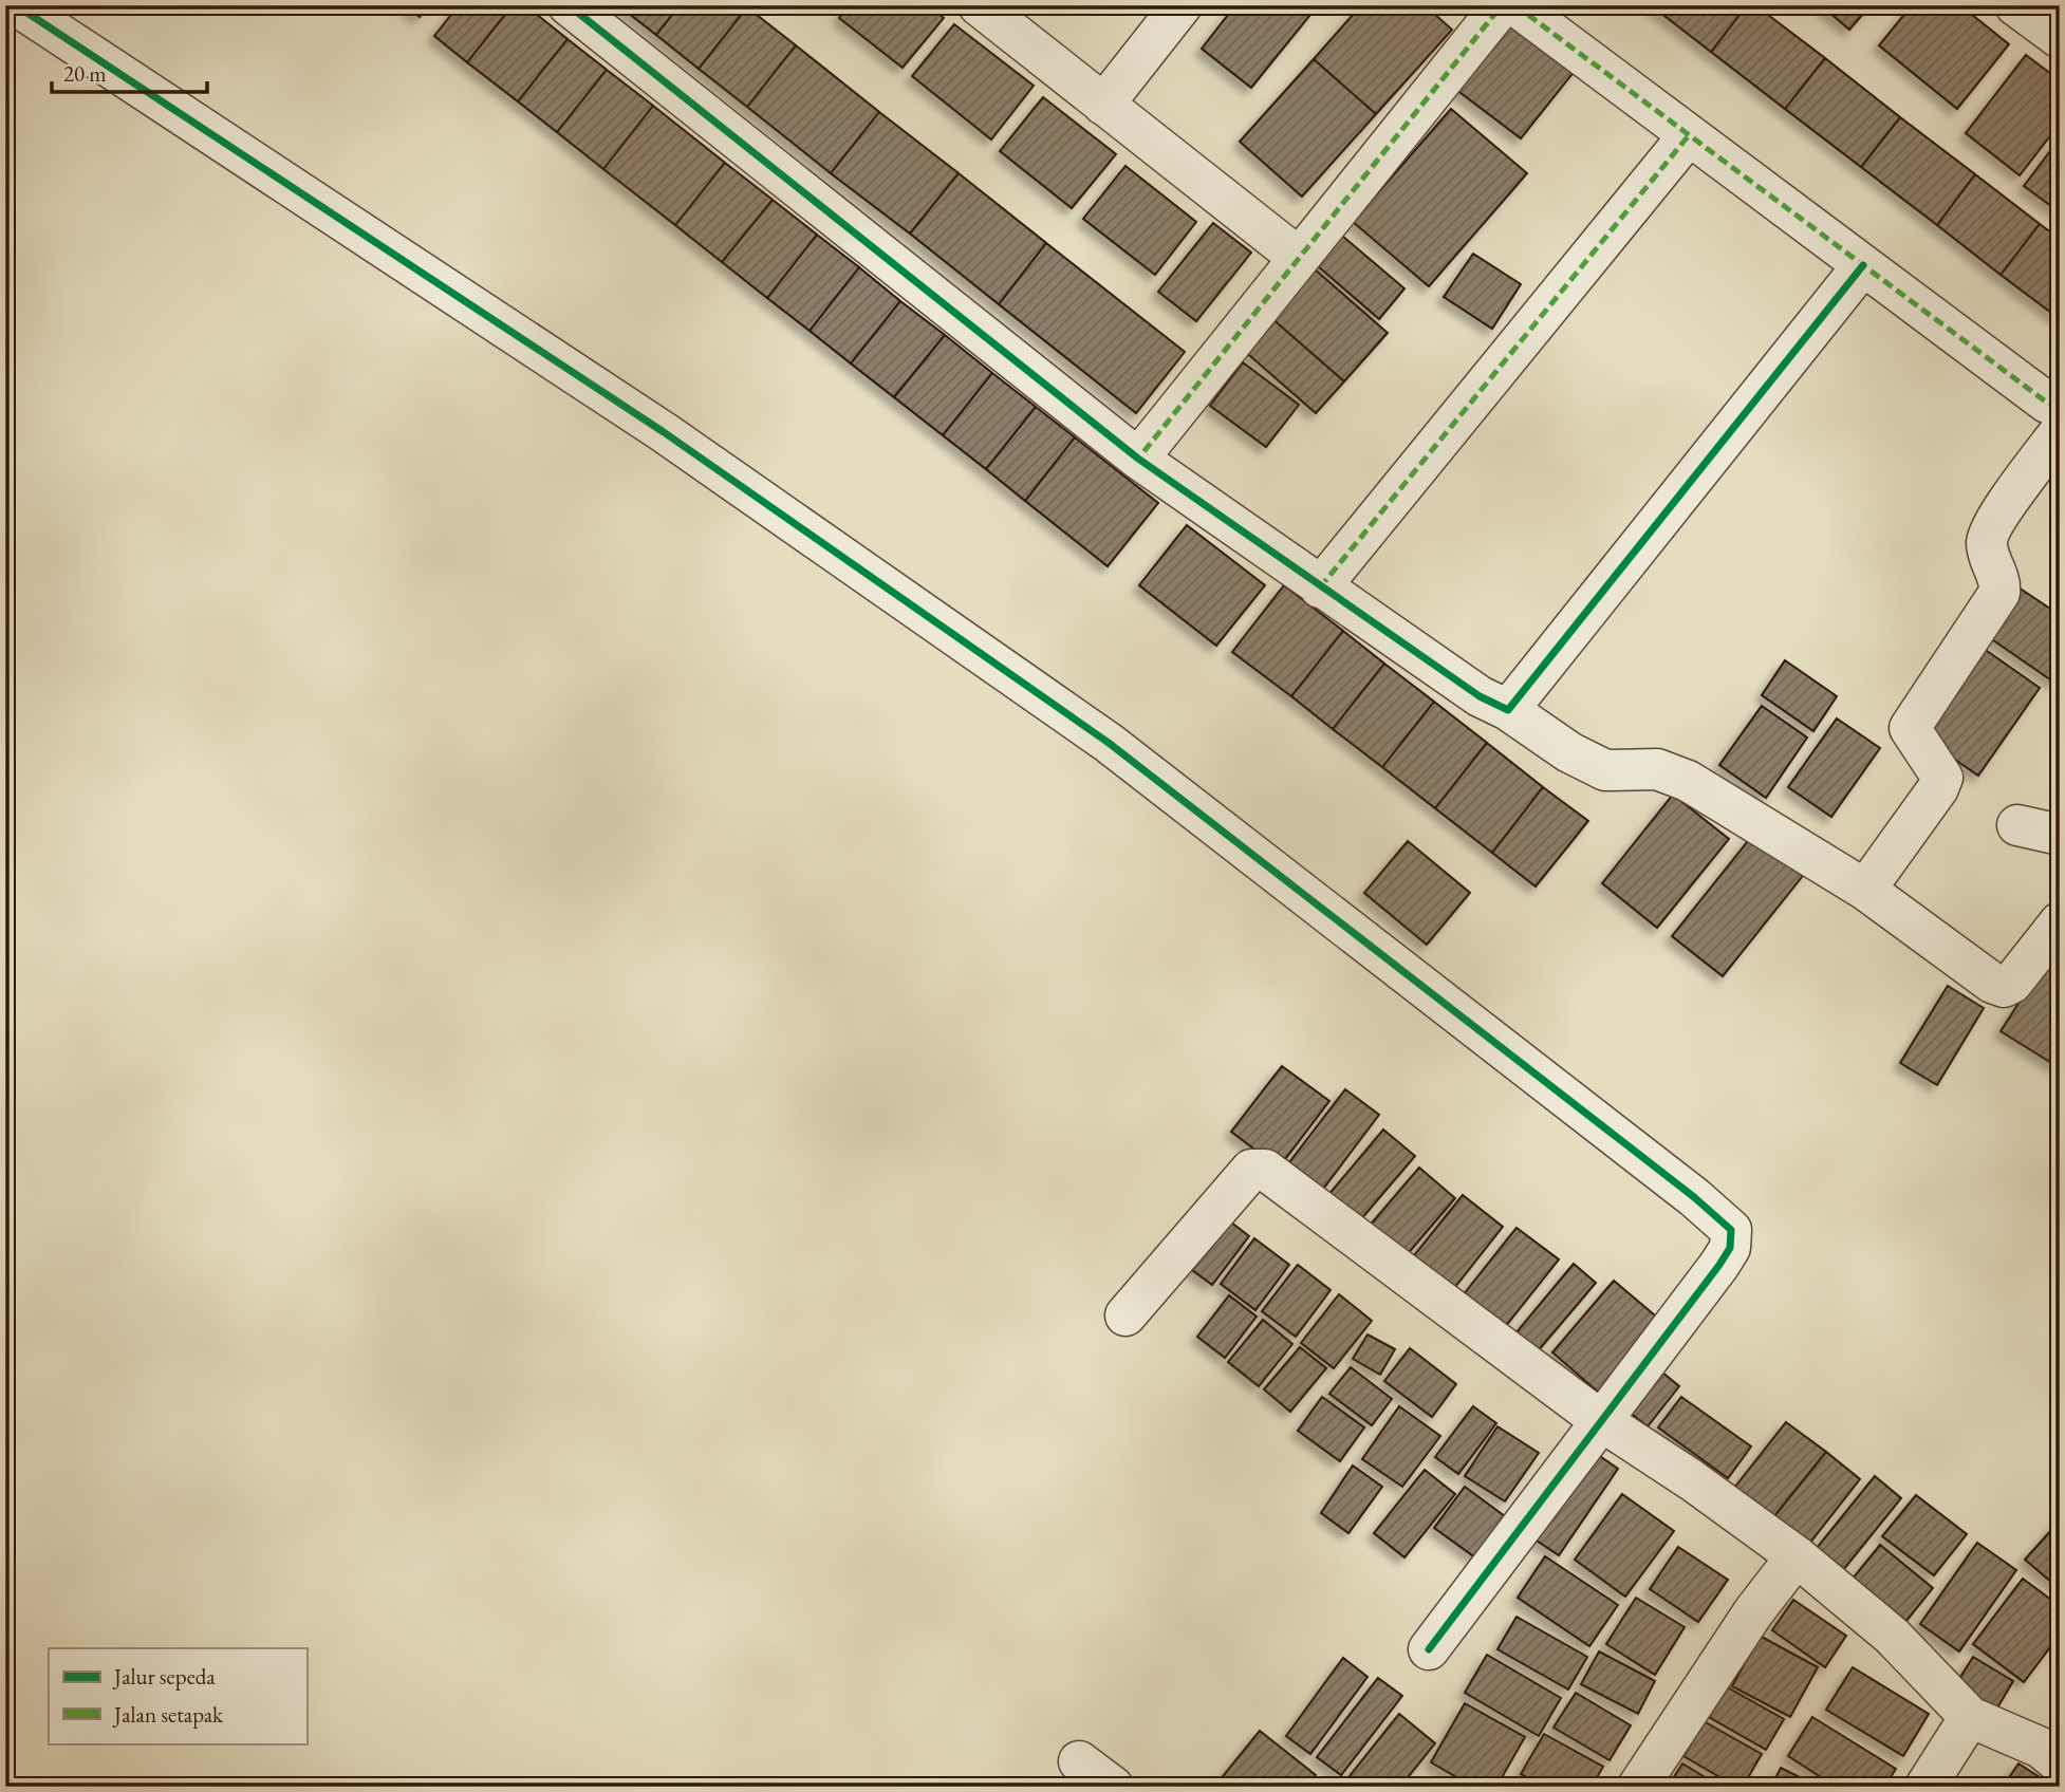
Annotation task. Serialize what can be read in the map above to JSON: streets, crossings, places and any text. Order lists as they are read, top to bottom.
{
  "legend": ["Jalur sepeda", "Jalan setapak"],
  "scale_bar": "20 m"
}
